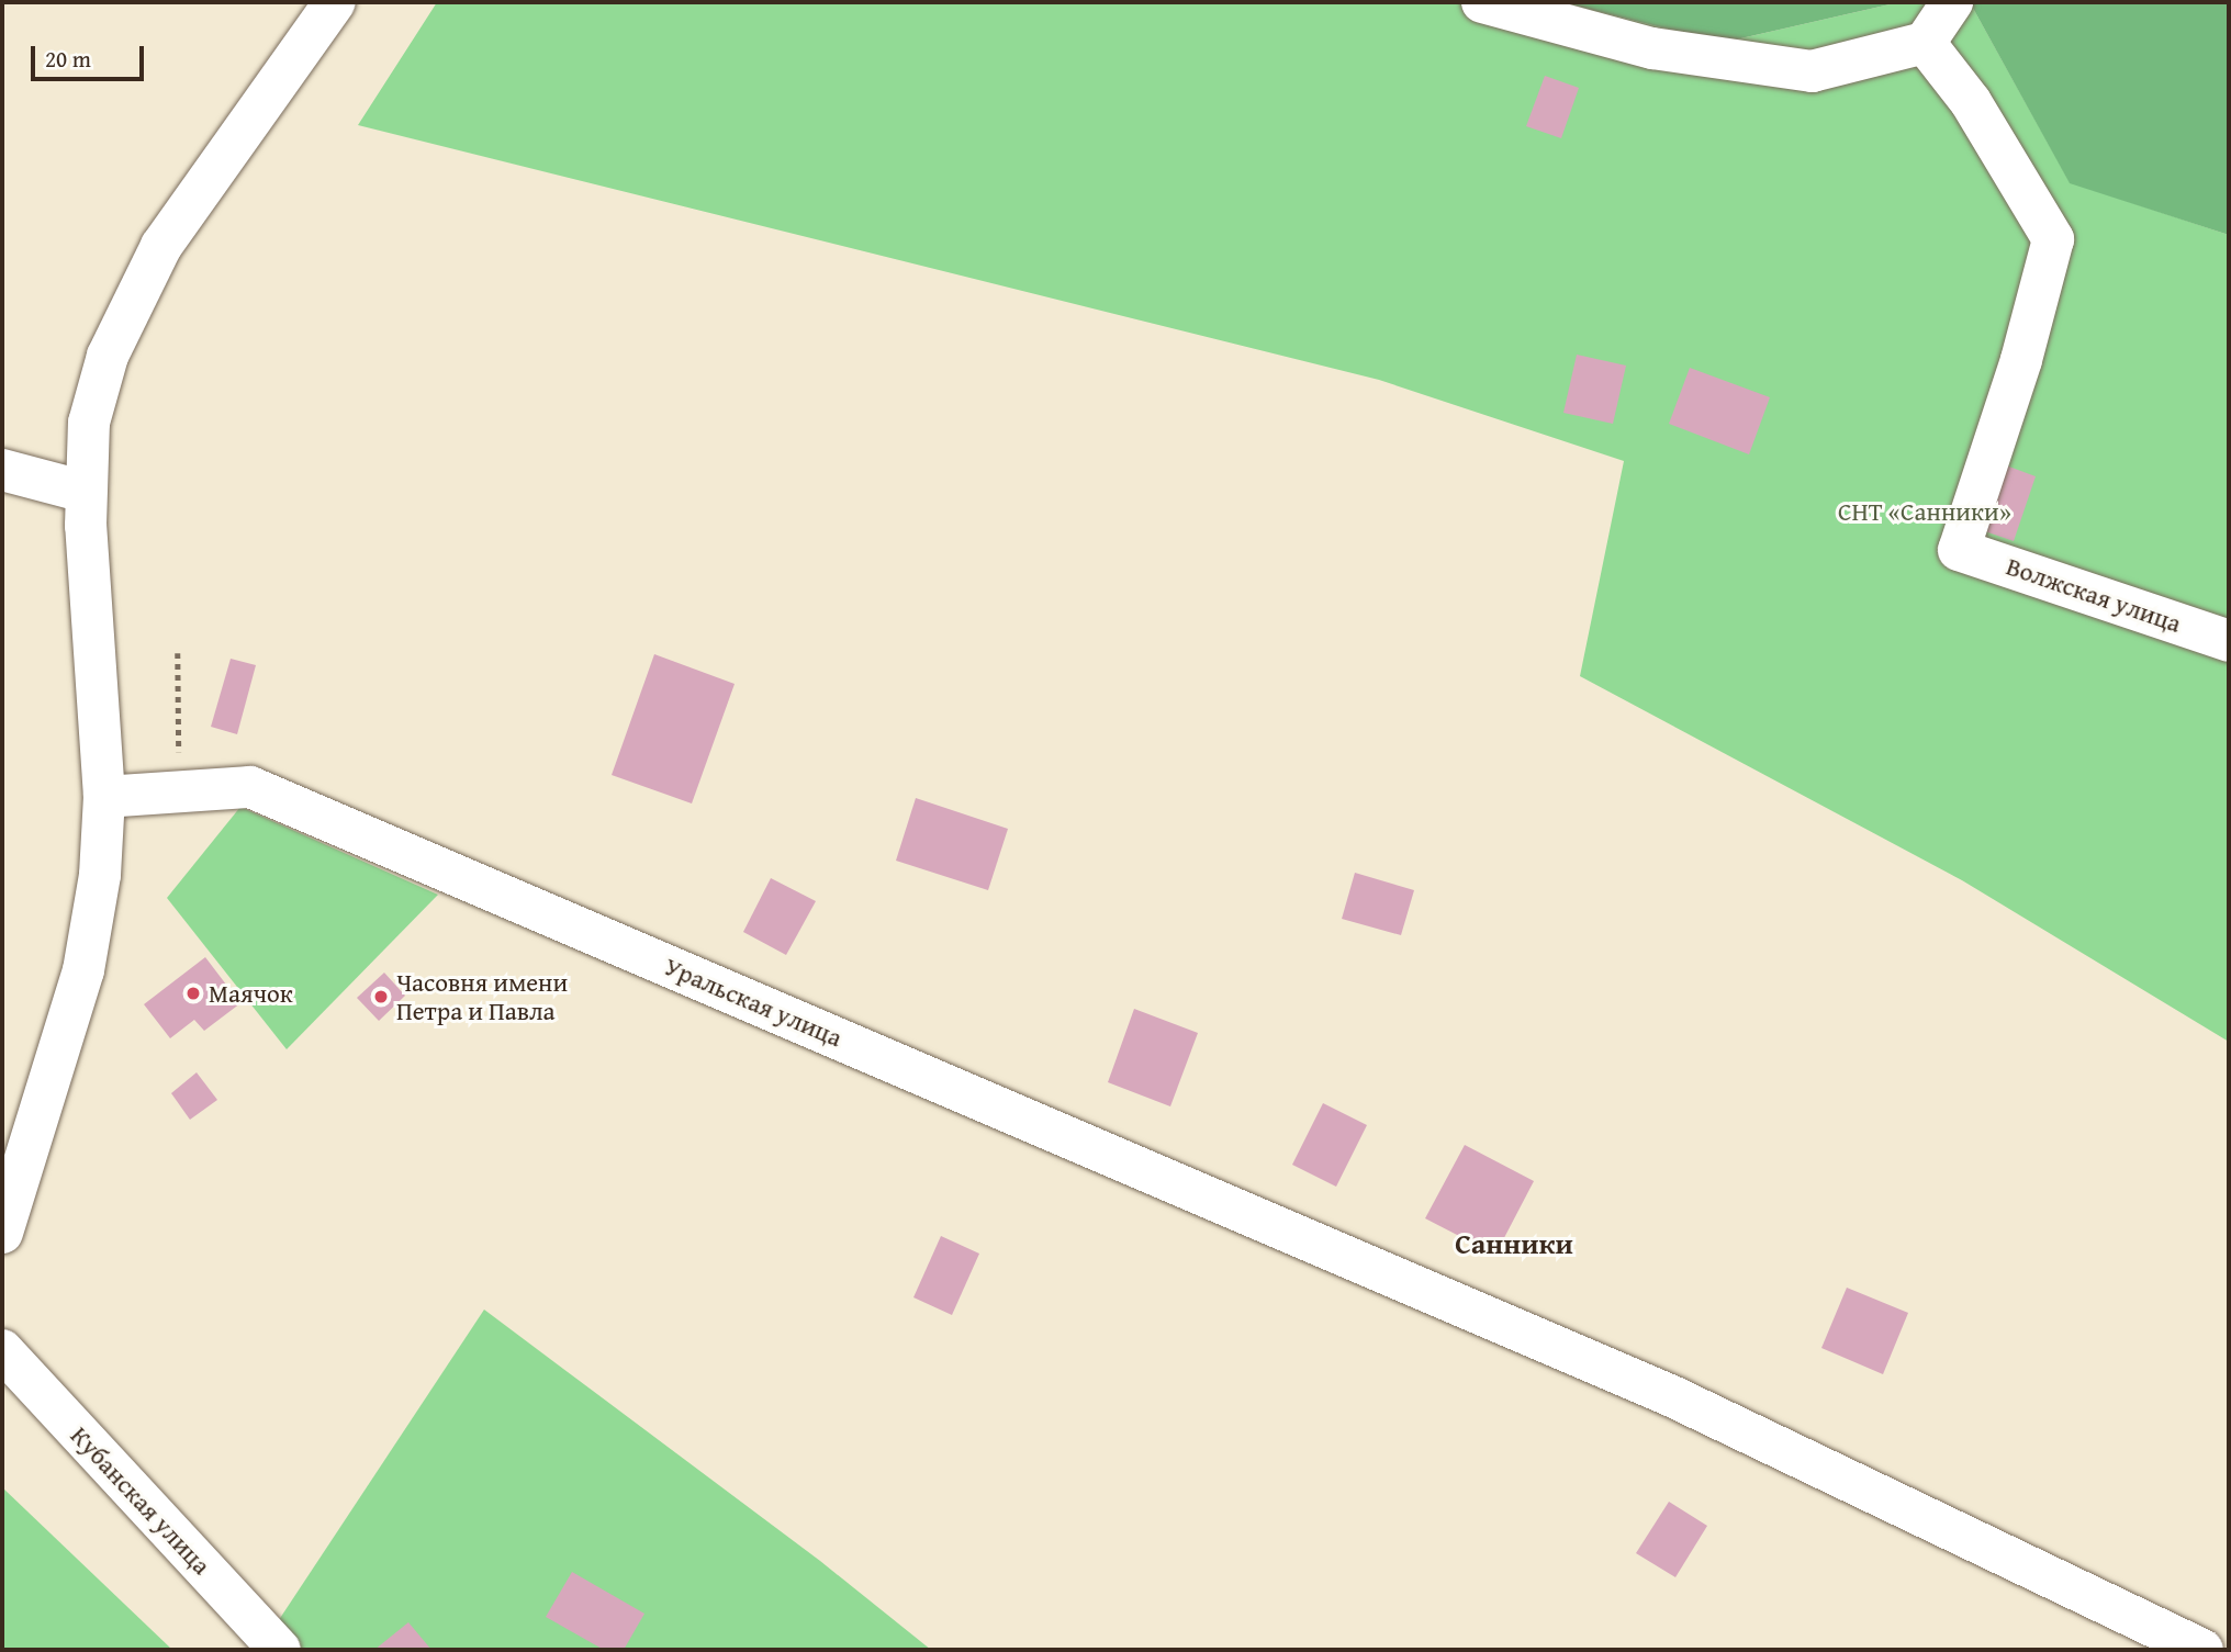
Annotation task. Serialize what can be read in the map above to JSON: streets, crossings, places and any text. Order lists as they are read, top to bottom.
{
  "streets": {
    "street": ["Волжская улица", "Уральская улица", "Кубанская улица"]
  },
  "districts": ["Санники"],
  "parks": ["СНТ «Санники»"],
  "places": ["Маячок", "Часовня имени Петра и Павла"],
  "scale_bar": "20 m"
}
